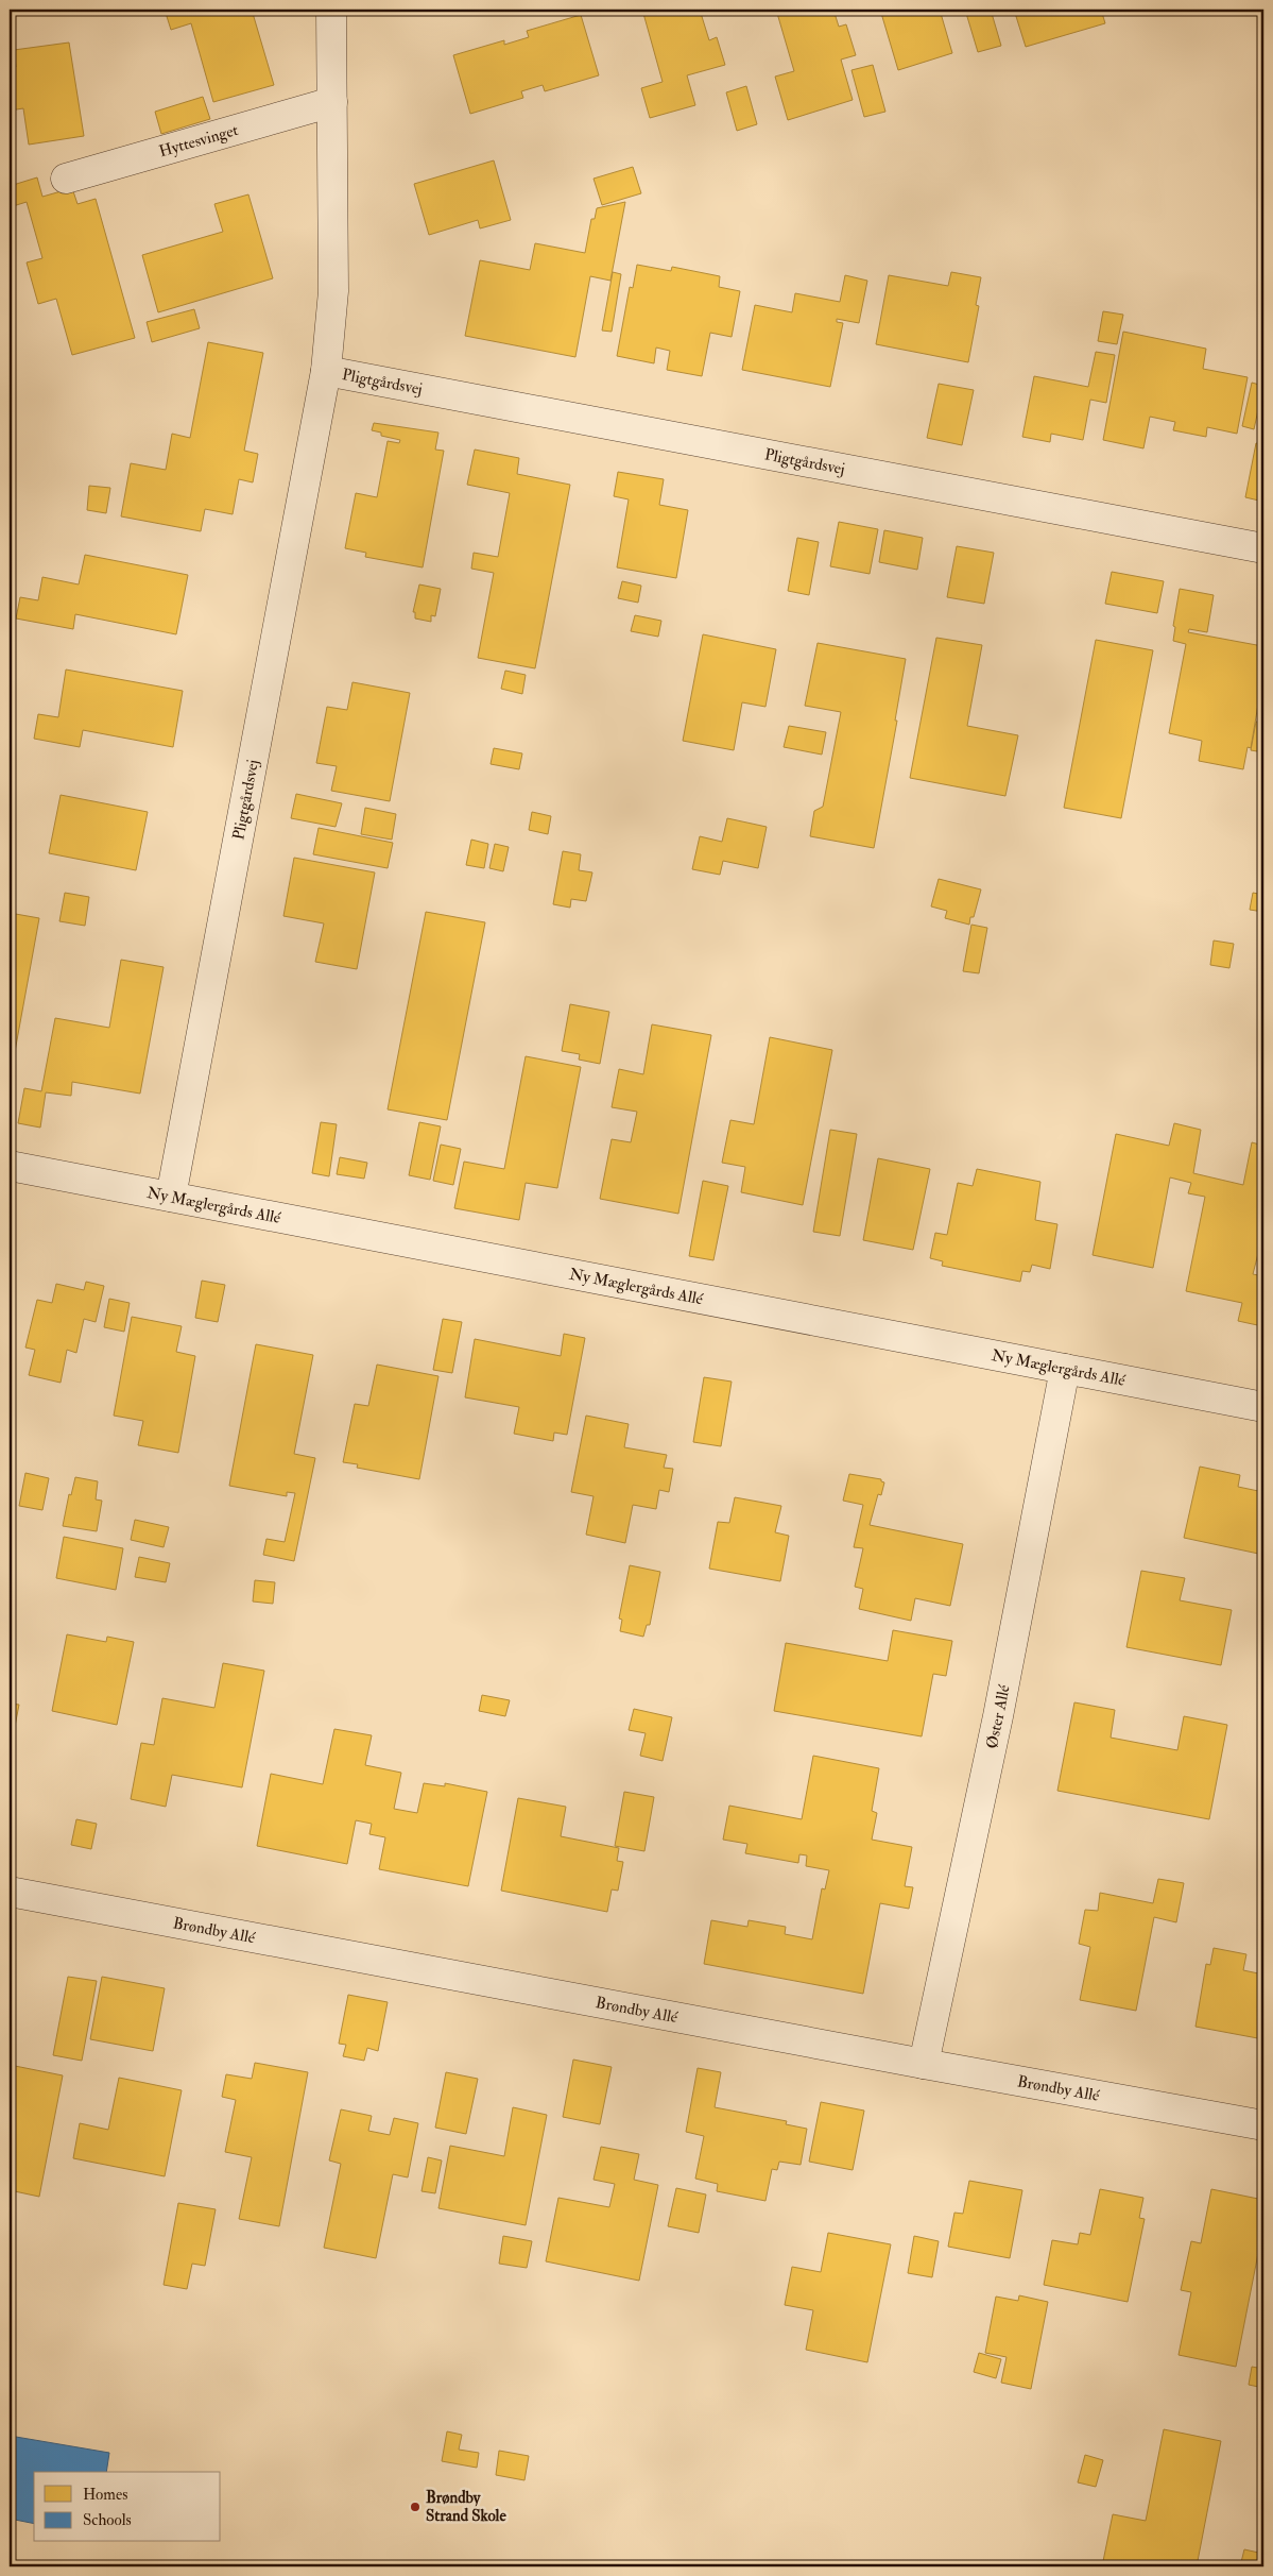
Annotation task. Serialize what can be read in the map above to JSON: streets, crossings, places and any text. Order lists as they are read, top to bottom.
{
  "streets": {
    "street": [
      "Hyttesvinget",
      "Pligtgårdsvej",
      "Ny Mæglergårds Allé",
      "Øster Allé",
      "Brøndby Allé"
    ]
  },
  "crossings": [
    ["Pligtgårdsvej", "Ny Mæglergårds Allé"],
    ["Ny Mæglergårds Allé", "Øster Allé"],
    ["Øster Allé", "Brøndby Allé"]
  ],
  "places": ["Brøndby Strand Skole"],
  "legend": ["Homes", "Schools"]
}
